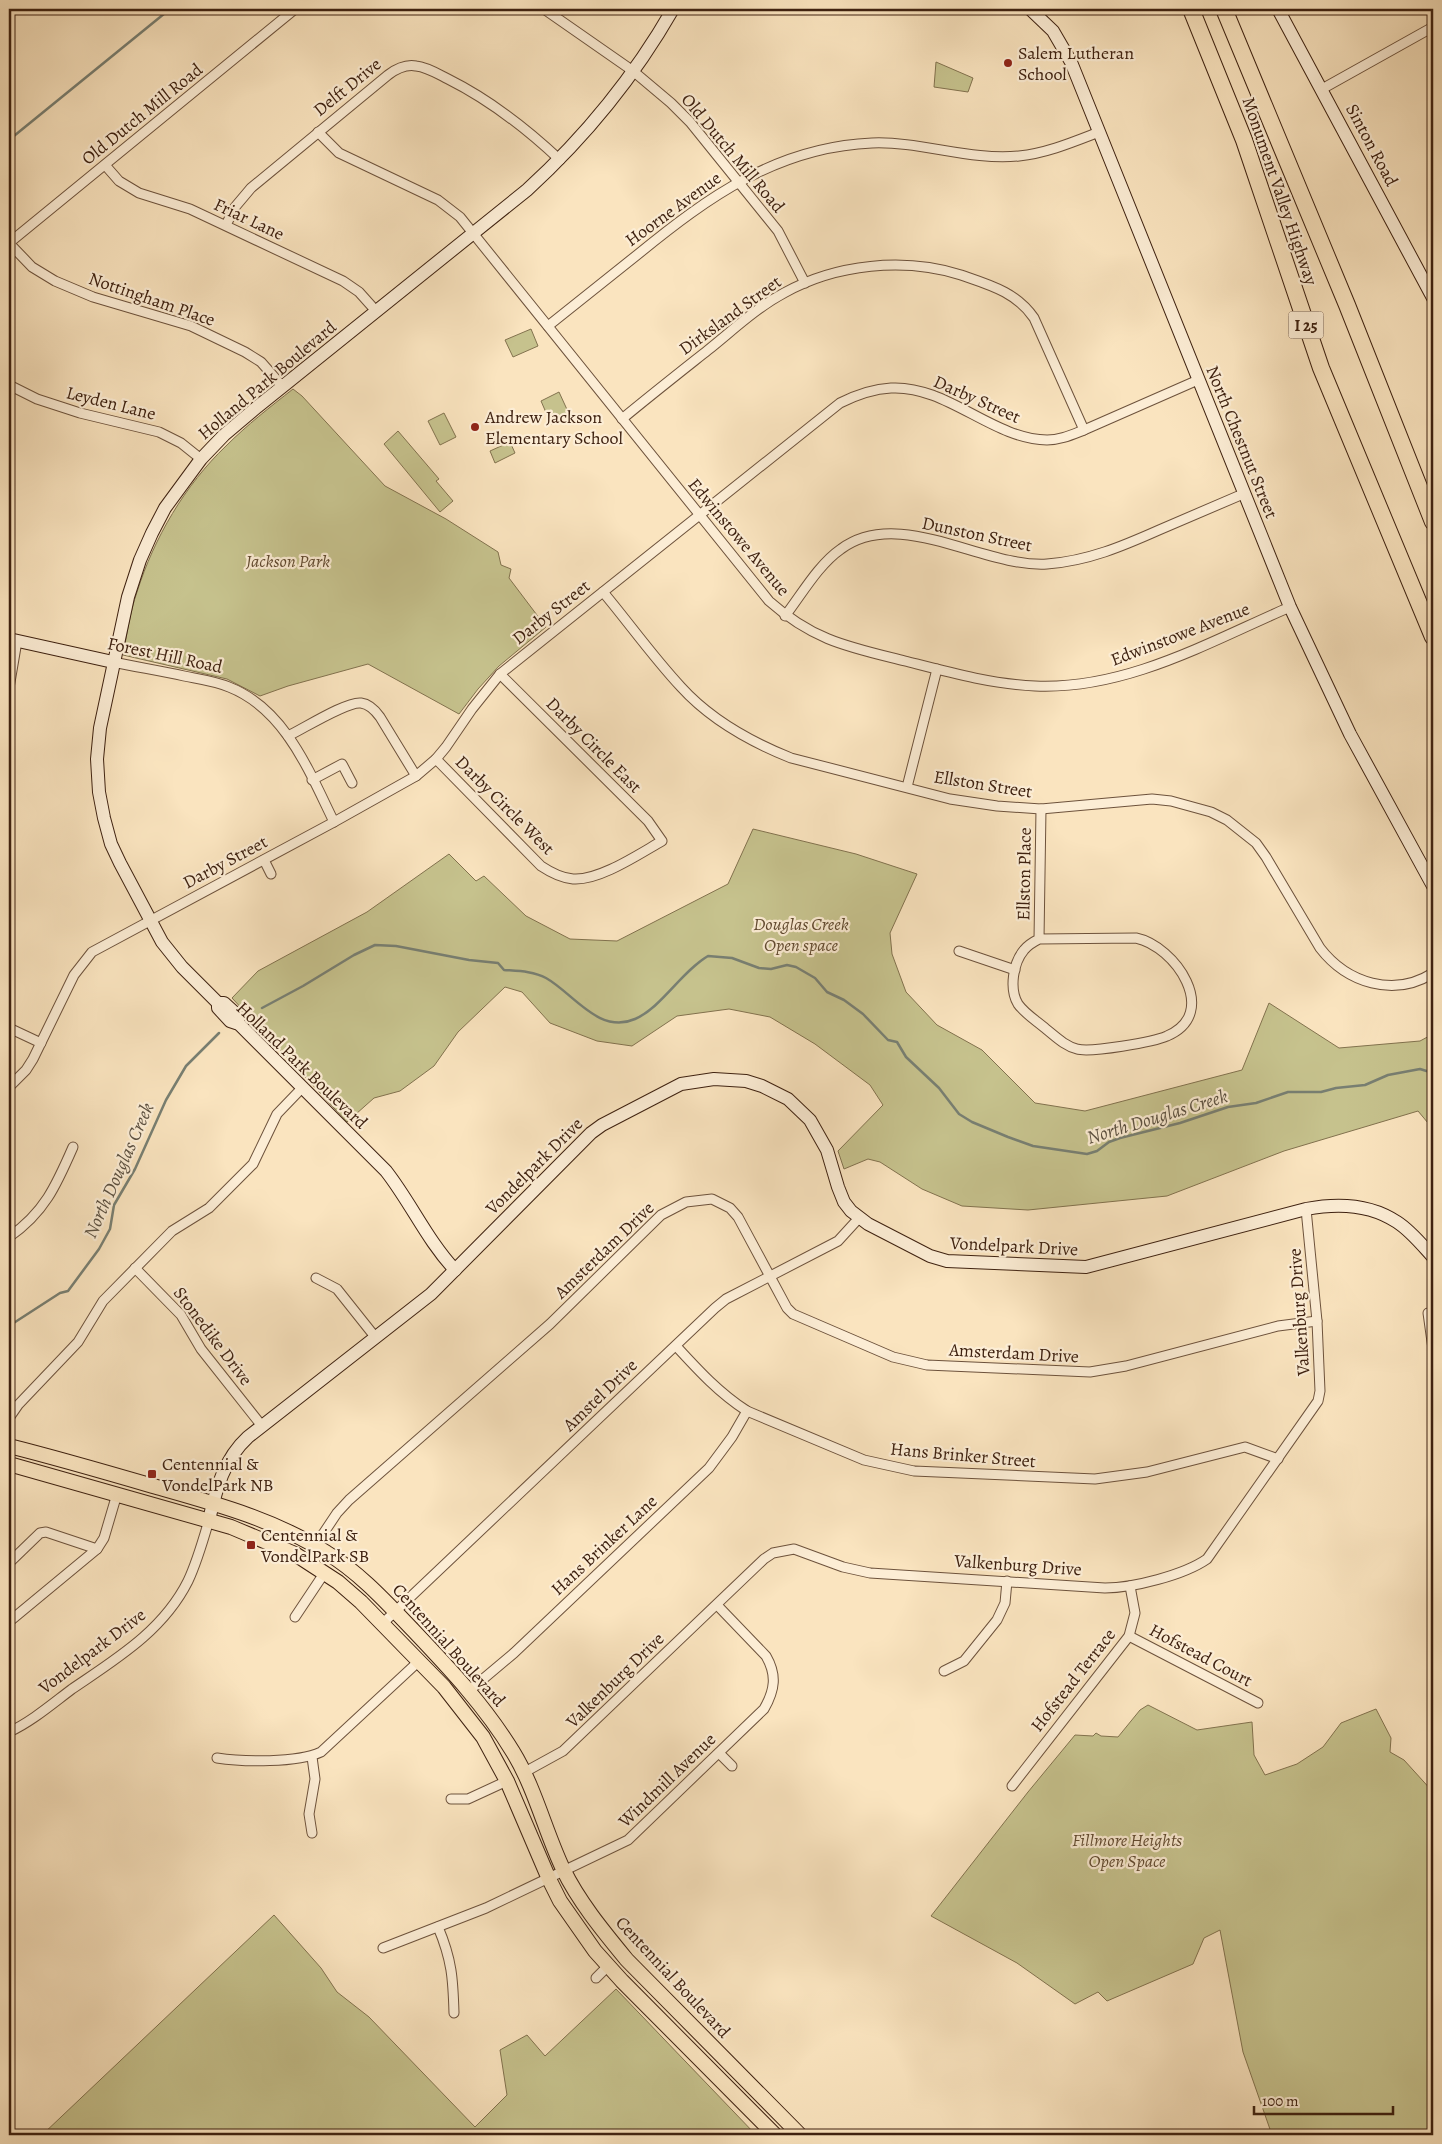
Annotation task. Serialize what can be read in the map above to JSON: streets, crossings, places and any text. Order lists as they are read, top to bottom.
{
  "streets": {
    "highway": ["Monument Valley Highway", "I 25"],
    "main road": ["Centennial Boulevard"],
    "street": [
      "Delft Drive",
      "Old Dutch Mill Road",
      "Sinton Road",
      "Hoorne Avenue",
      "Friar Lane",
      "Nottingham Place",
      "Dirksland Street",
      "Holland Park Boulevard",
      "Darby Street",
      "Leyden Lane",
      "North Chestnut Street",
      "Dunston Street",
      "Edwinstowe Avenue",
      "Forest Hill Road",
      "Darby Circle East",
      "Ellston Street",
      "Darby Circle West",
      "Ellston Place",
      "Vondelpark Drive",
      "Amsterdam Drive",
      "Valkenburg Drive",
      "Stonedike Drive",
      "Amstel Drive",
      "Hans Brinker Street",
      "Hans Brinker Lane",
      "Hofstead Court",
      "Hofstead Terrace",
      "Windmill Avenue"
    ]
  },
  "crossings": [
    ["Delft Drive", "Friar Lane"],
    ["Delft Drive", "Holland Park Boulevard"],
    ["Delft Drive", "Edwinstowe Avenue"],
    ["Old Dutch Mill Road", "Hoorne Avenue"],
    ["Old Dutch Mill Road", "Friar Lane"],
    ["Old Dutch Mill Road", "Nottingham Place"],
    ["Old Dutch Mill Road", "Dirksland Street"],
    ["Old Dutch Mill Road", "Holland Park Boulevard"],
    ["Hoorne Avenue", "North Chestnut Street"],
    ["Hoorne Avenue", "Edwinstowe Avenue"],
    ["Friar Lane", "Holland Park Boulevard"],
    ["Nottingham Place", "Holland Park Boulevard"],
    ["Dirksland Street", "Darby Street"],
    ["Dirksland Street", "Edwinstowe Avenue"],
    ["Holland Park Boulevard", "Darby Street"],
    ["Holland Park Boulevard", "Leyden Lane"],
    ["Holland Park Boulevard", "Edwinstowe Avenue"],
    ["Holland Park Boulevard", "Forest Hill Road"],
    ["Holland Park Boulevard", "Vondelpark Drive"],
    ["Darby Street", "North Chestnut Street"],
    ["Darby Street", "Edwinstowe Avenue"],
    ["Darby Street", "Forest Hill Road"],
    ["Darby Street", "Darby Circle East"],
    ["Darby Street", "Ellston Street"],
    ["Darby Street", "Darby Circle West"],
    ["North Chestnut Street", "Dunston Street"],
    ["North Chestnut Street", "Edwinstowe Avenue"],
    ["Dunston Street", "Edwinstowe Avenue"],
    ["Darby Circle East", "Darby Circle West"],
    ["Ellston Street", "Ellston Place"],
    ["Vondelpark Drive", "Valkenburg Drive"],
    ["Vondelpark Drive", "Stonedike Drive"],
    ["Vondelpark Drive", "Amstel Drive"],
    ["Vondelpark Drive", "Centennial Boulevard"],
    ["Amsterdam Drive", "Valkenburg Drive"],
    ["Amsterdam Drive", "Amstel Drive"],
    ["Amsterdam Drive", "Centennial Boulevard"],
    ["Valkenburg Drive", "Hans Brinker Street"],
    ["Valkenburg Drive", "Centennial Boulevard"],
    ["Valkenburg Drive", "Hofstead Terrace"],
    ["Valkenburg Drive", "Windmill Avenue"],
    ["Amstel Drive", "Hans Brinker Street"],
    ["Amstel Drive", "Centennial Boulevard"],
    ["Hans Brinker Street", "Hans Brinker Lane"],
    ["Hans Brinker Lane", "Centennial Boulevard"],
    ["Centennial Boulevard", "Windmill Avenue"],
    ["Hofstead Court", "Hofstead Terrace"]
  ],
  "water": ["North Douglas Creek"],
  "parks": ["Jackson Park", "Douglas Creek Open space", "Fillmore Heights Open Space"],
  "places": {
    "other": ["Salem Lutheran School", "Andrew Jackson Elementary School"],
    "transit": ["Centennial & VondelPark NB", "Centennial & VondelPark SB"]
  },
  "scale_bar": "100 m"
}
